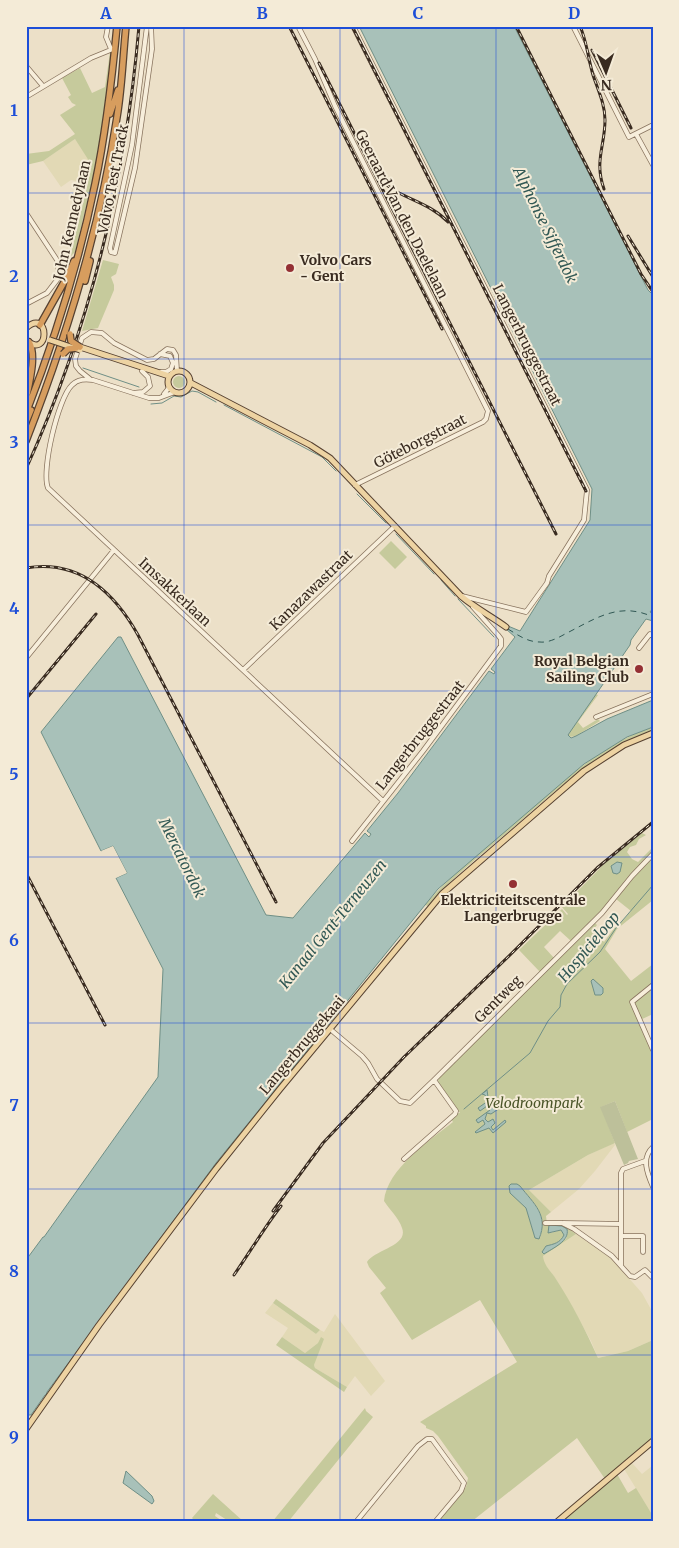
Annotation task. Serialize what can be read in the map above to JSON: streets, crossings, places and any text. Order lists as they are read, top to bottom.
{
  "streets": {
    "highway": ["John Kennedylaan"],
    "main road": ["Langerbruggestraat", "Langerbruggekaai"],
    "street": [
      "Volvo Test Track",
      "Geeraard Van den Daelelaan",
      "Göteborgstraat",
      "Kanazawastraat",
      "Imsakkerlaan",
      "Gentweg"
    ]
  },
  "crossings": [
    ["Geeraard Van den Daelelaan", "Göteborgstraat"],
    ["Langerbruggestraat", "Göteborgstraat"],
    ["Langerbruggestraat", "Kanazawastraat"],
    ["Langerbruggestraat", "Imsakkerlaan"],
    ["Kanazawastraat", "Imsakkerlaan"],
    ["Gentweg", "Langerbruggekaai"]
  ],
  "water": [
    "Alphonse Sifferdok",
    "Mercatordok",
    "Kanaal Gent-Terneuzen",
    "Hospicieloop"
  ],
  "parks": ["Velodroompark"],
  "places": ["Volvo Cars - Gent", "Royal Belgian Sailing Club", "Elektriciteitscentrale Langerbrugge"],
  "north": "bottom",
  "grid": {
    "columns": [
      "A",
      "B",
      "C",
      "D"
    ],
    "rows": [
      "1",
      "2",
      "3",
      "4",
      "5",
      "6",
      "7",
      "8",
      "9"
    ]
  }
}
